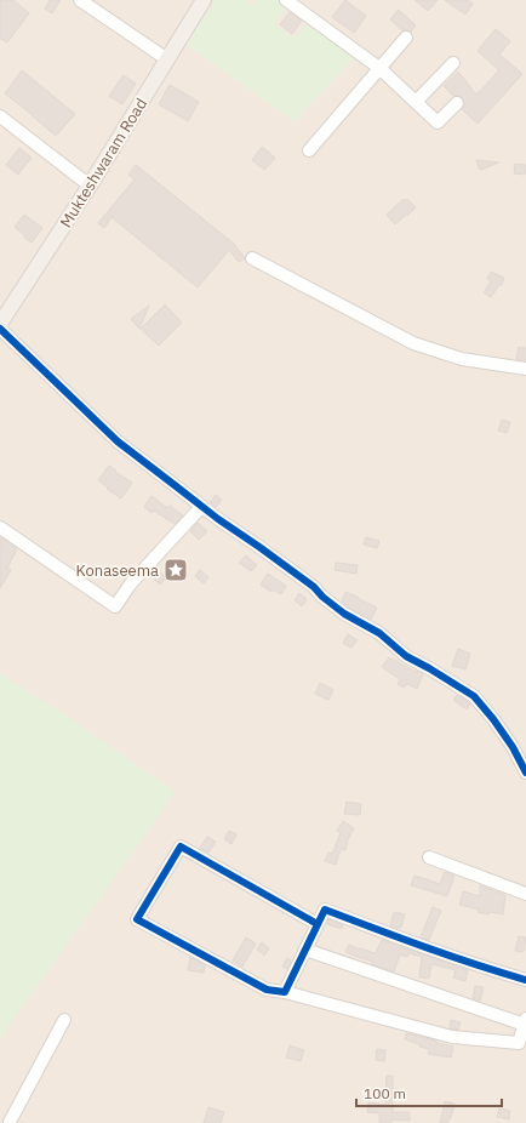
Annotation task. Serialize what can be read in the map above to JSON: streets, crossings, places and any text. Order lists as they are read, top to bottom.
{
  "streets": {
    "main road": ["Mukteshwaram Road"]
  },
  "places": {
    "place": ["Konaseema"]
  },
  "scale_bar": "100 m"
}
